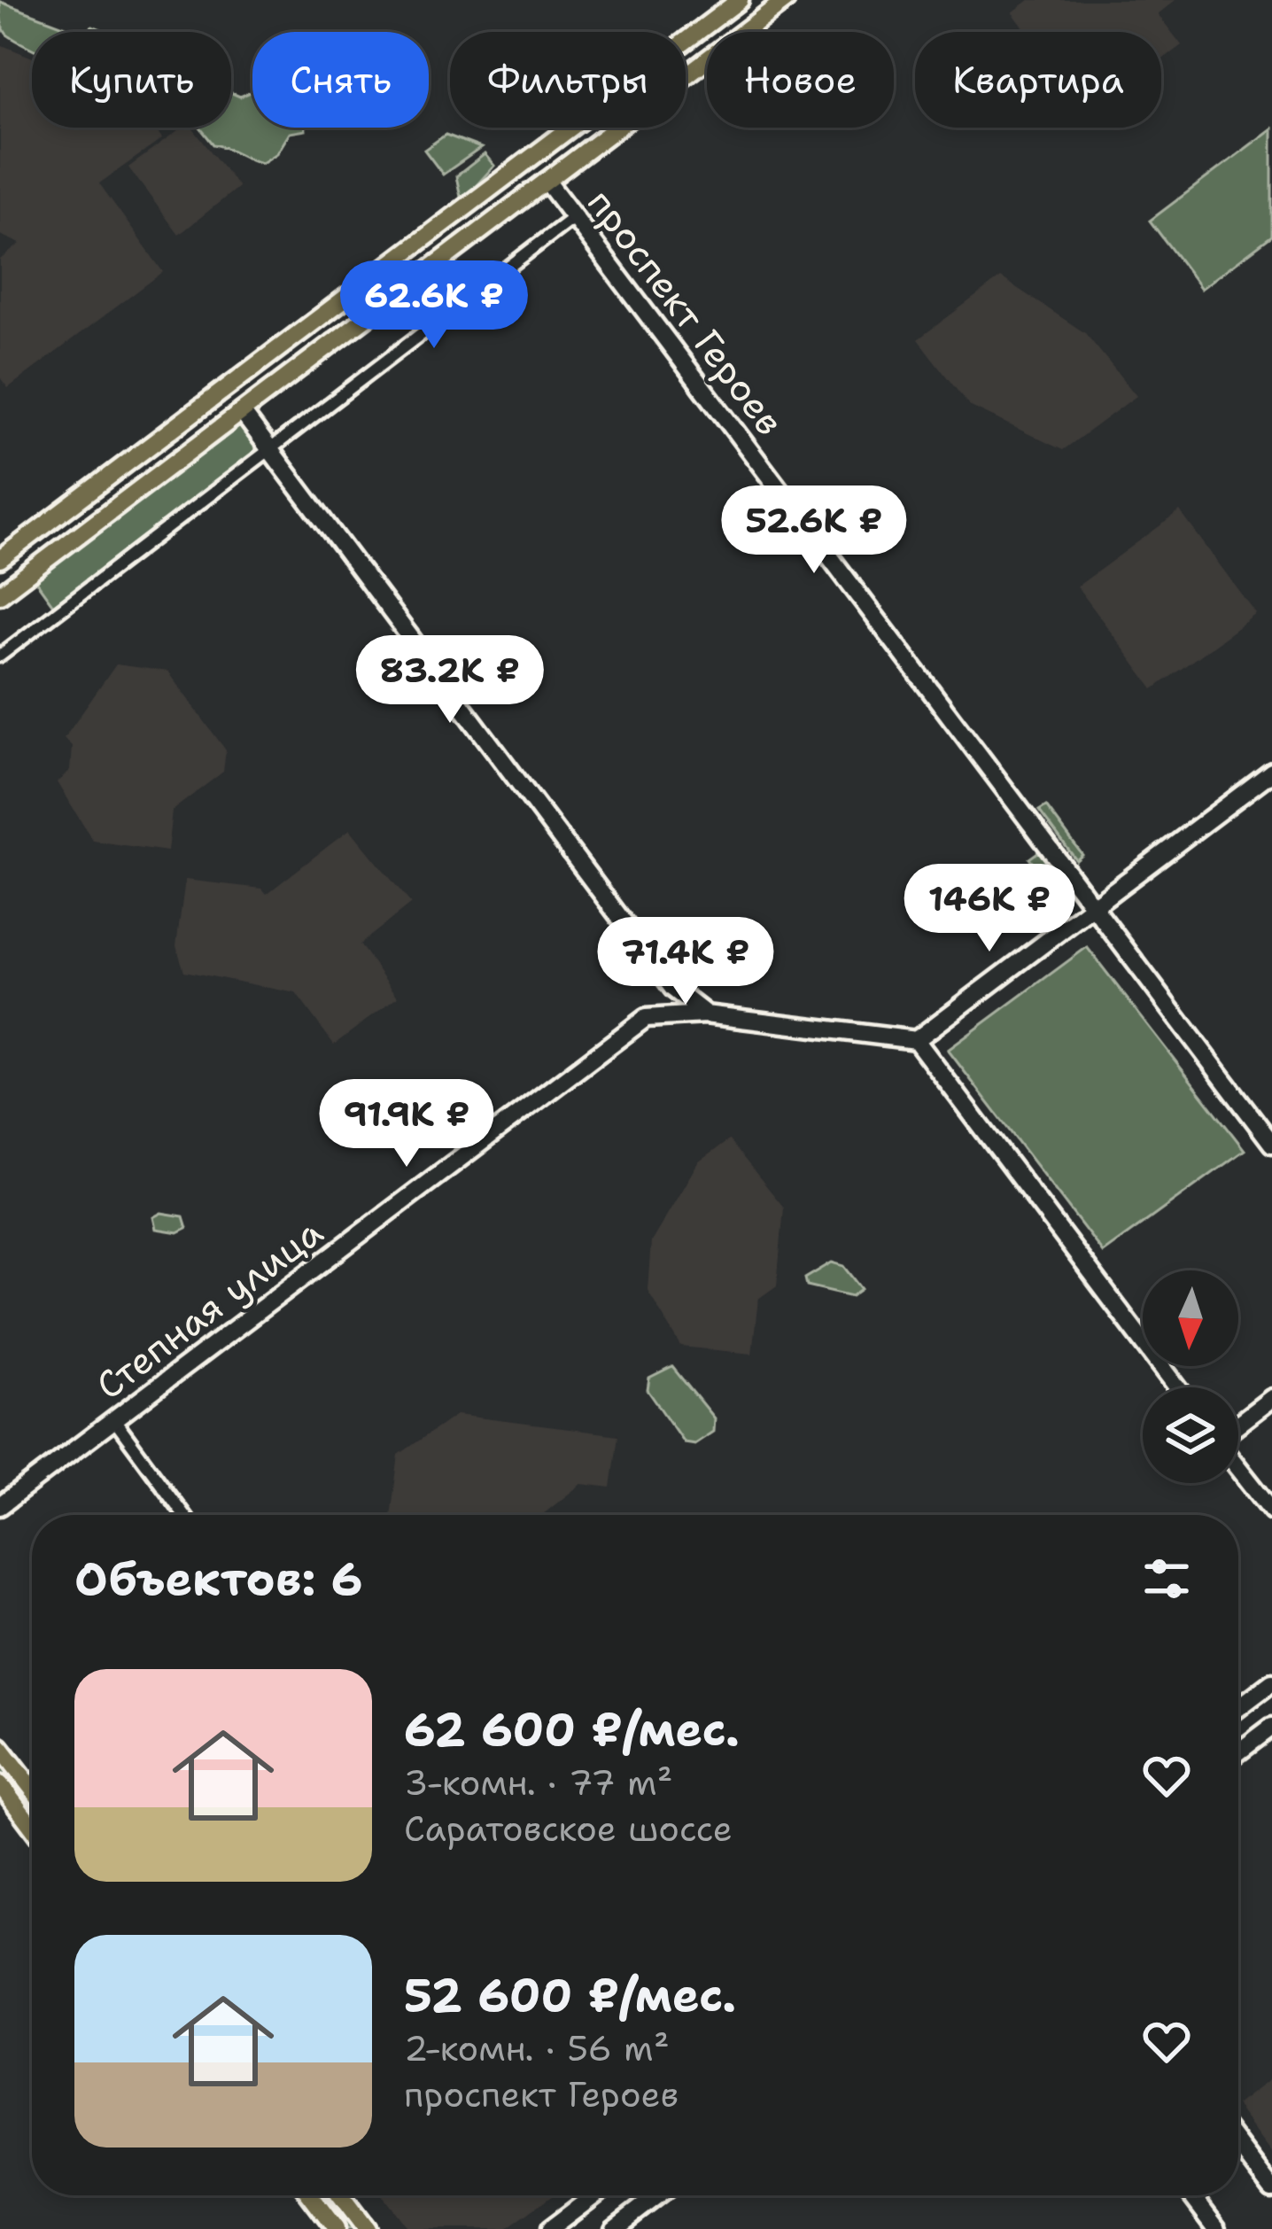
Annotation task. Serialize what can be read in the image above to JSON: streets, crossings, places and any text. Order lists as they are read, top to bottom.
{
  "streets": {
    "street": ["проспект Героев", "Степная улица"]
  },
  "north": "bottom",
  "page": {
    "chip": [
      "Купить",
      "Снять",
      "Фильтры",
      "Новое",
      "Квартира"
    ],
    "price": [
      "62.6K ₽",
      "52.6K ₽",
      "83.2K ₽",
      "146K ₽",
      "71.4K ₽",
      "91.9K ₽"
    ],
    "heading": "Объектов: 6",
    "list": [
      {
        "name": "62 600 ₽/мес.",
        "note": "3-комн. · 77 m² · Саратовское шоссе"
      },
      {
        "name": "52 600 ₽/мес.",
        "note": "2-комн. · 56 m² · проспект Героев"
      }
    ]
  }
}
